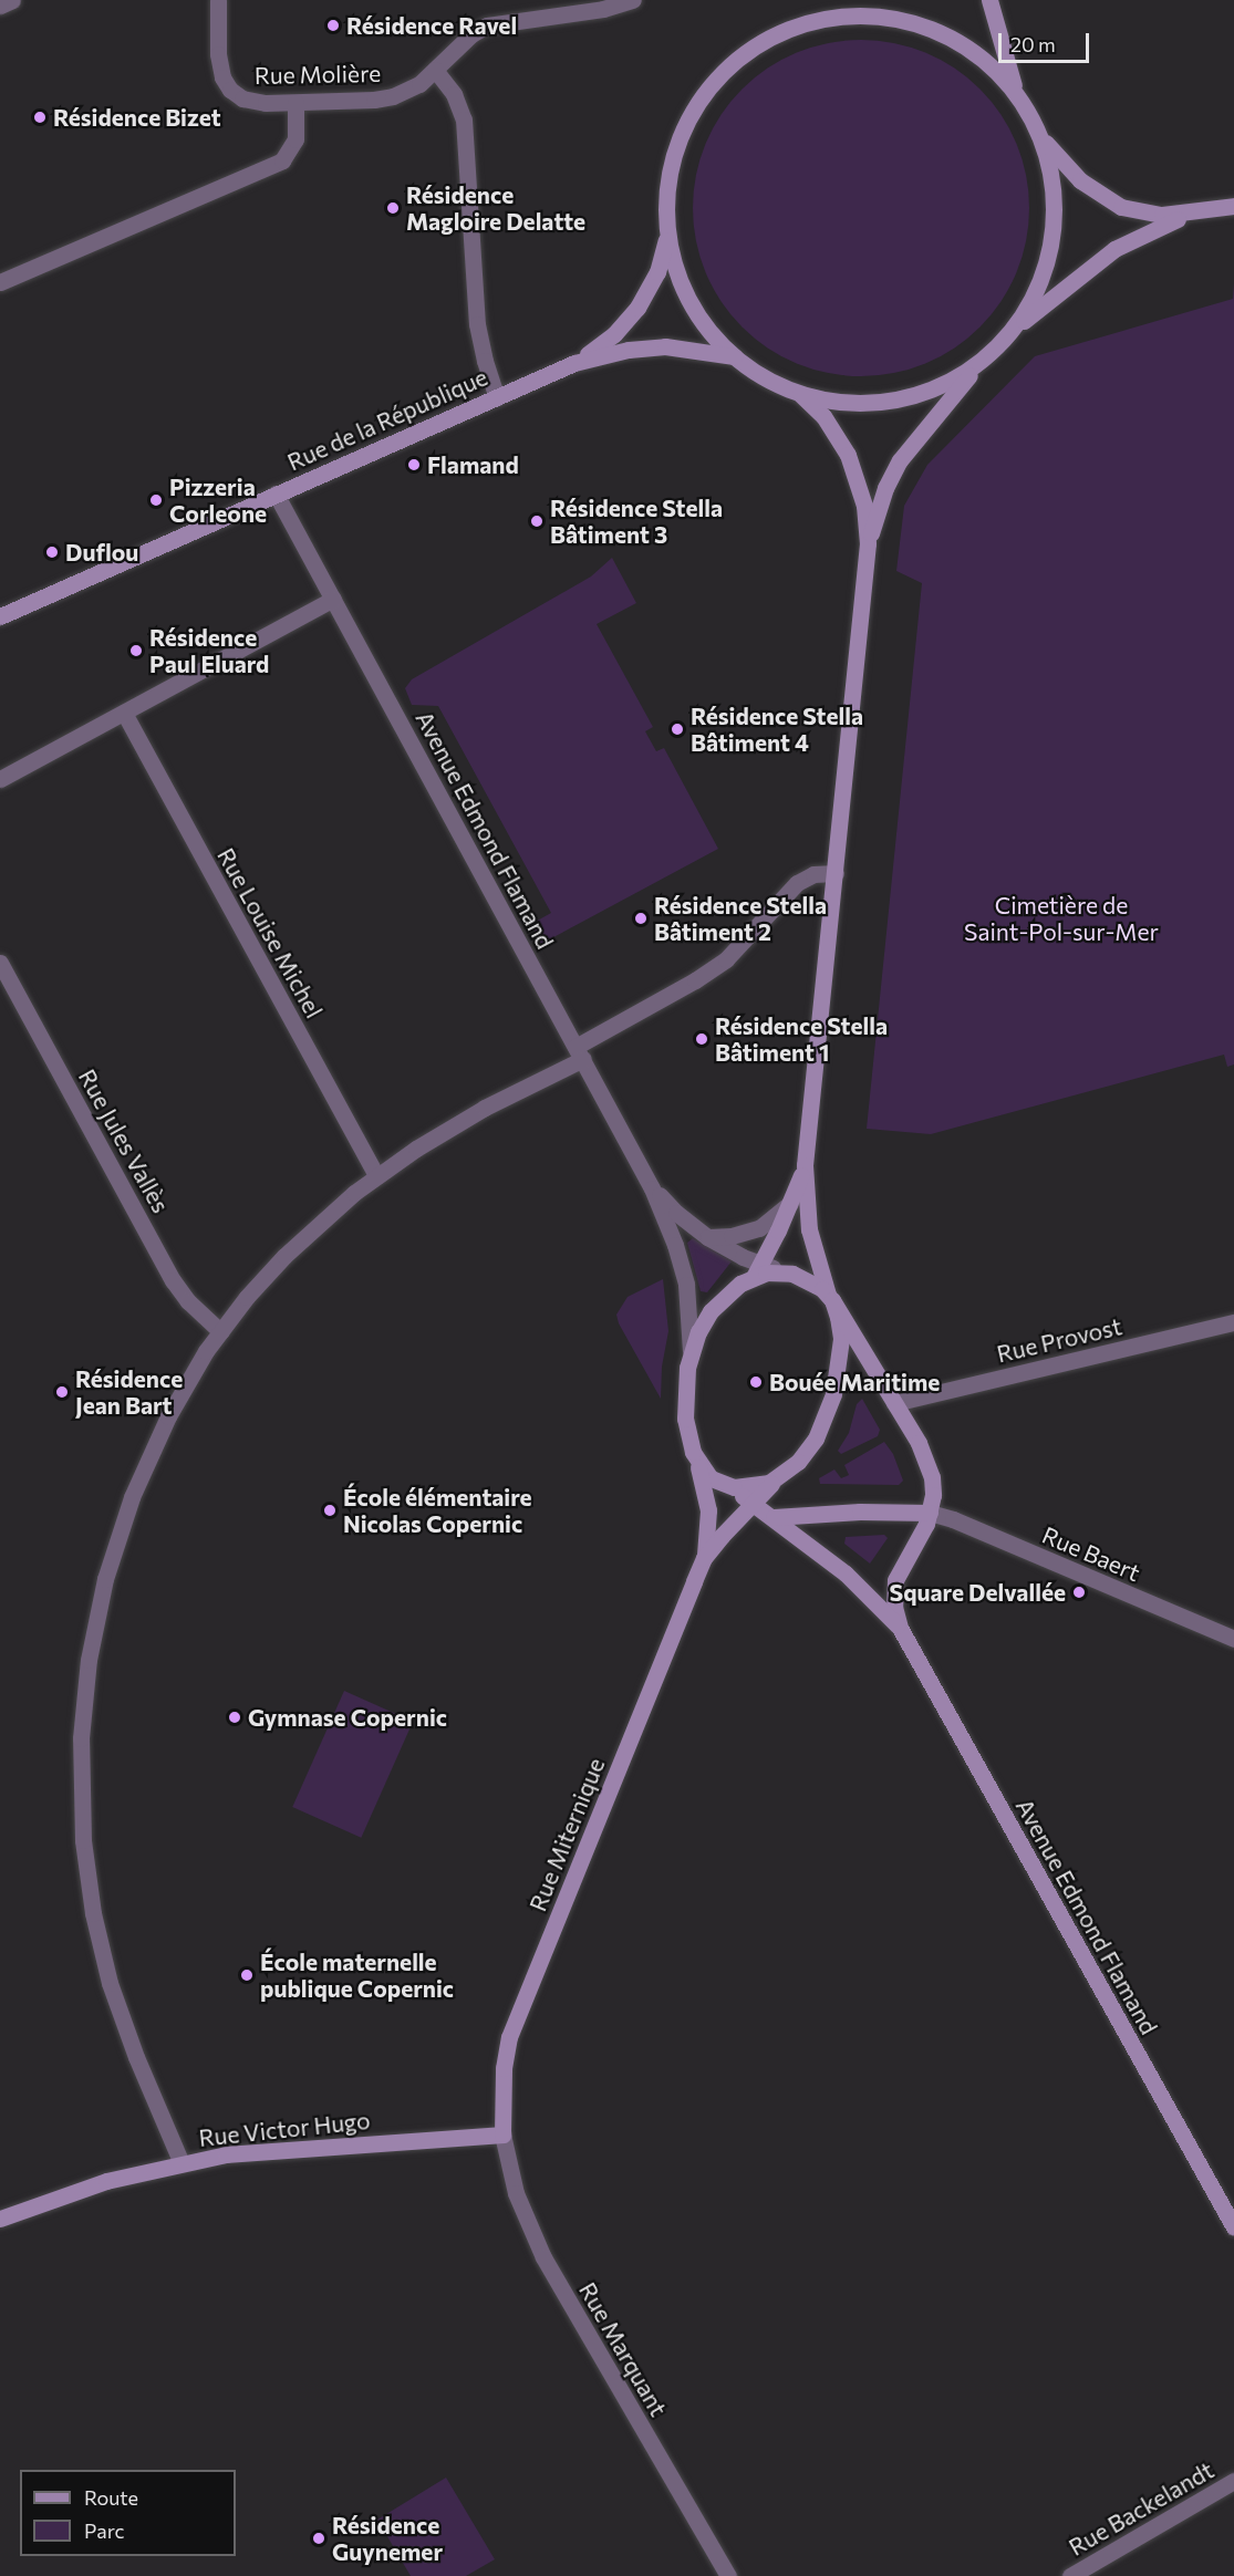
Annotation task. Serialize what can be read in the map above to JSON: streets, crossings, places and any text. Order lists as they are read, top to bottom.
{
  "streets": {
    "street": [
      "Rue Molière",
      "Rue de la République",
      "Avenue Edmond Flamand",
      "Rue Louise Michel",
      "Rue Jules Vallès",
      "Rue Provost",
      "Rue Baert",
      "Rue Miternique",
      "Rue Victor Hugo",
      "Rue Marquant",
      "Rue Backelandt"
    ]
  },
  "crossings": [
    ["Rue de la République", "Avenue Edmond Flamand"],
    ["Rue Miternique", "Rue Victor Hugo"],
    ["Rue Miternique", "Rue Marquant"],
    ["Rue Victor Hugo", "Rue Marquant"]
  ],
  "parks": ["Cimetière de Saint-Pol-sur-Mer"],
  "places": [
    "Résidence Ravel",
    "Résidence Bizet",
    "Résidence Magloire Delatte",
    "Flamand",
    "Pizzeria Corleone",
    "Résidence Stella Bâtiment 3",
    "Duflou",
    "Résidence Paul Eluard",
    "Résidence Stella Bâtiment 4",
    "Résidence Stella Bâtiment 2",
    "Résidence Stella Bâtiment 1",
    "Bouée Maritime",
    "Résidence Jean Bart",
    "École élémentaire Nicolas Copernic",
    "Square Delvallée",
    "Gymnase Copernic",
    "École maternelle publique Copernic",
    "Résidence Guynemer"
  ],
  "legend": ["Route", "Parc"],
  "scale_bar": "20 m"
}
